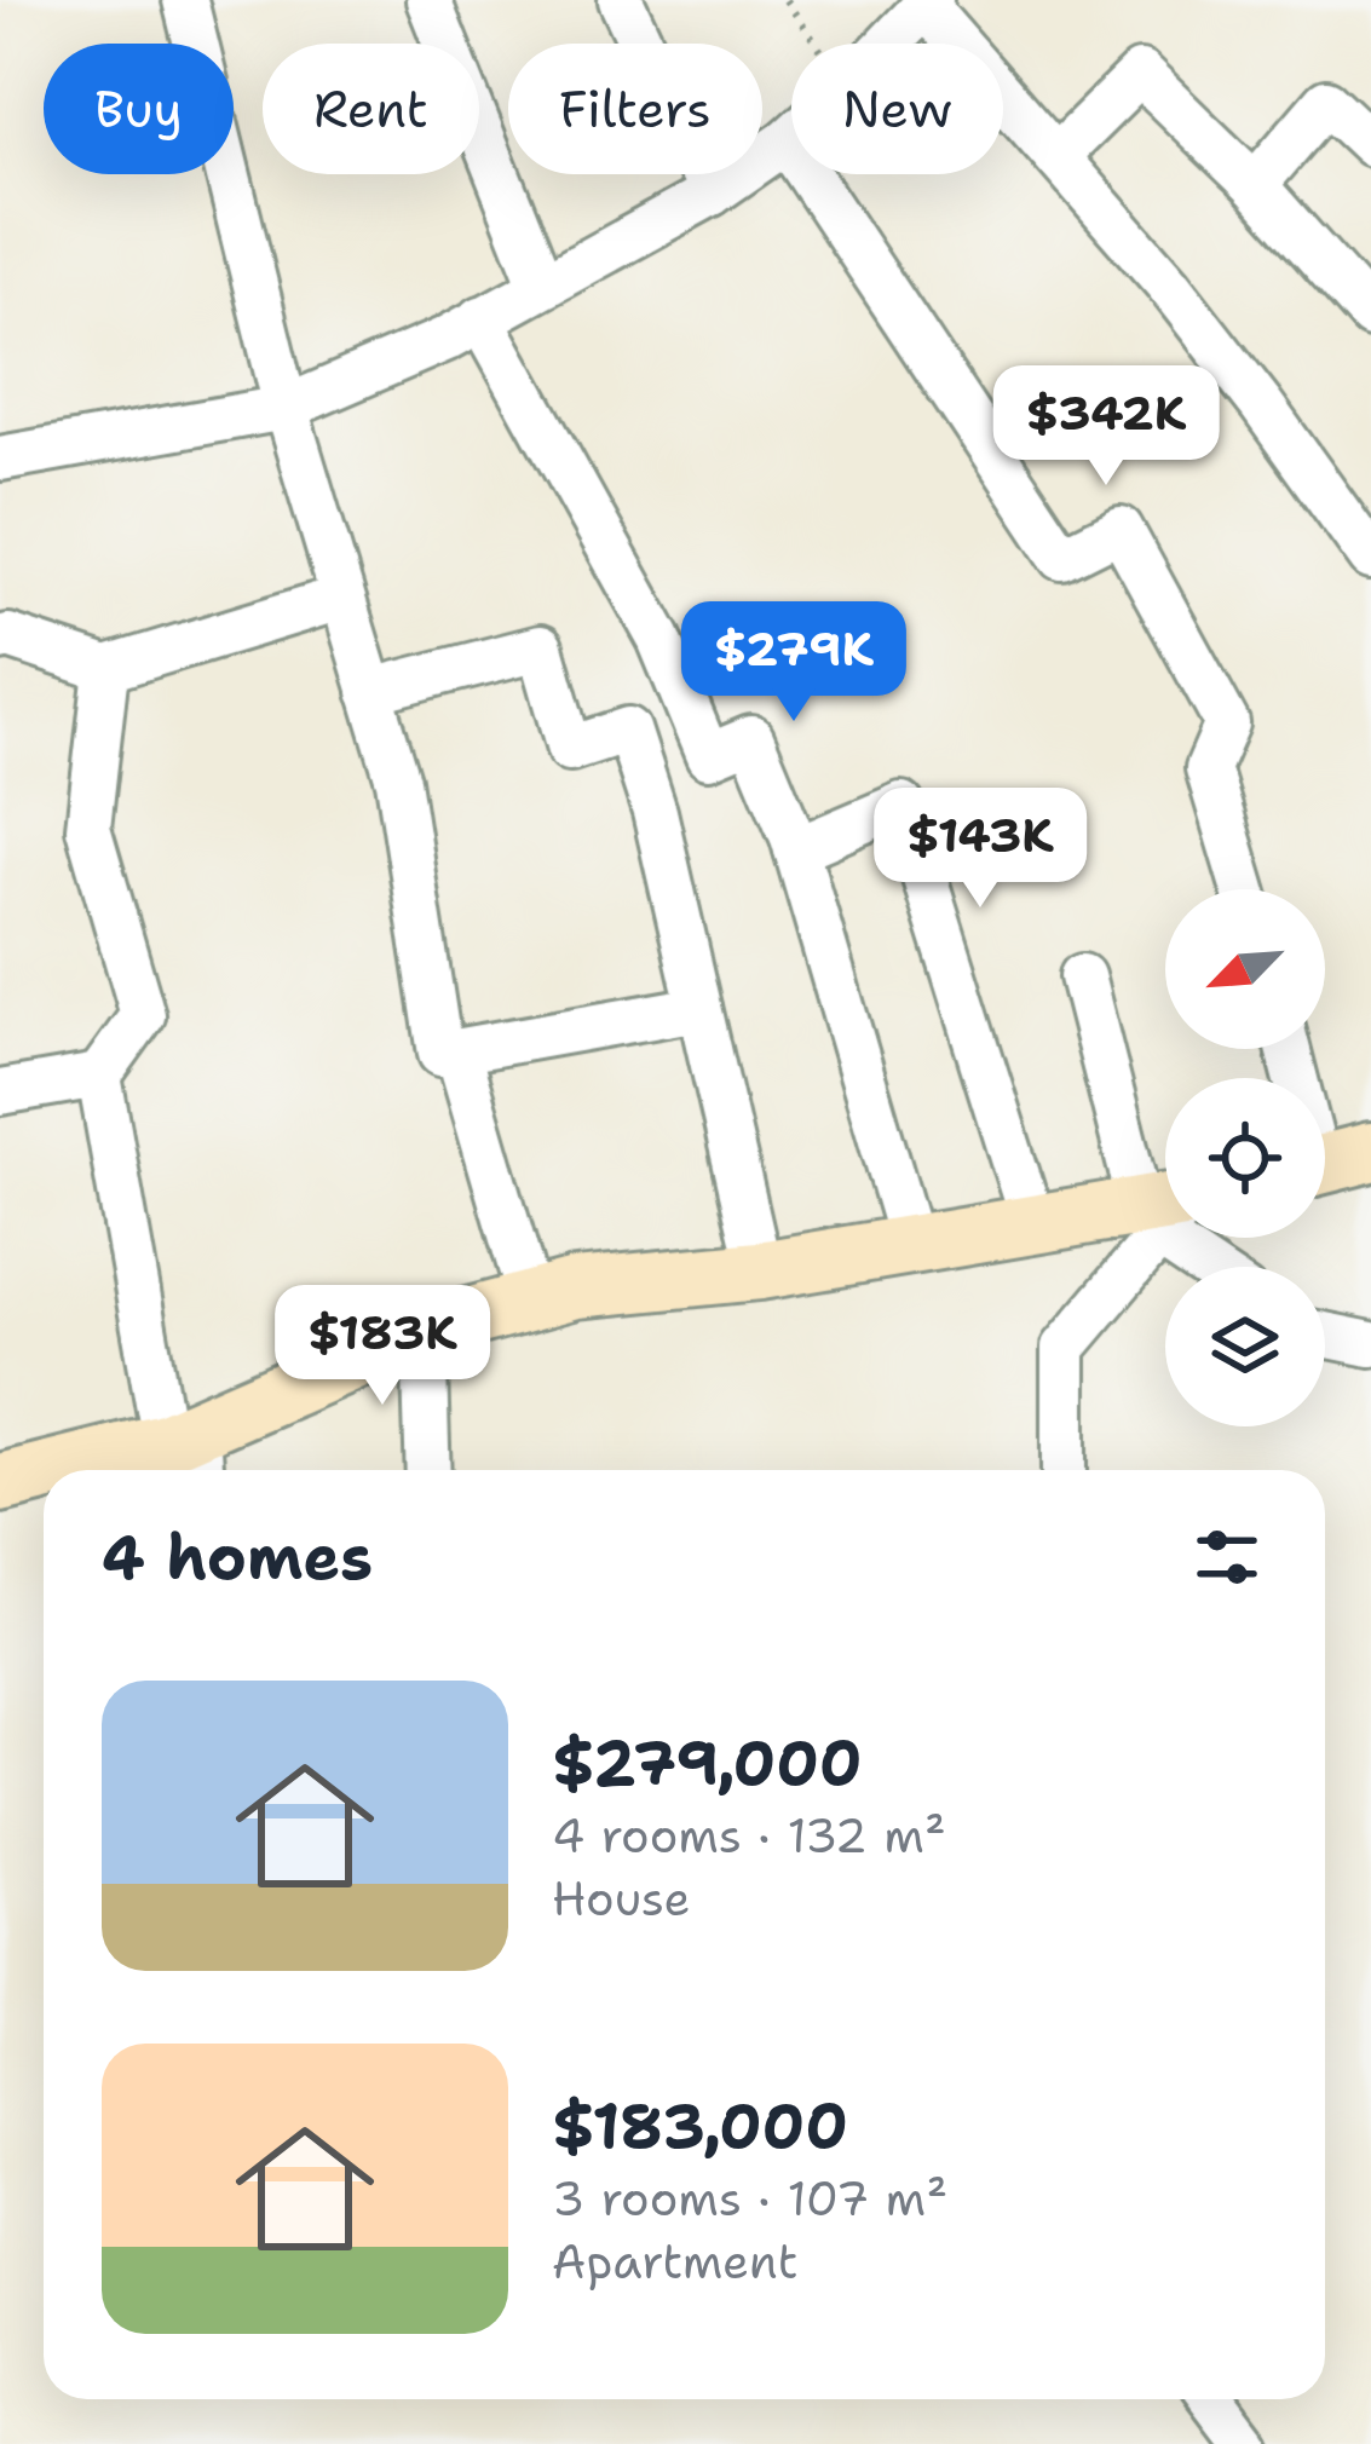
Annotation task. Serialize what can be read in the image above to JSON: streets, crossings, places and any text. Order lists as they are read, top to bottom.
{
  "north": "bottom left",
  "page": {
    "chip": [
      "Buy",
      "Rent",
      "Filters",
      "New"
    ],
    "price": [
      "$342K",
      "$279K",
      "$143K",
      "$183K"
    ],
    "heading": "4 homes",
    "list": [
      {
        "name": "$279,000",
        "note": "4 rooms · 132 m² · House"
      },
      {
        "name": "$183,000",
        "note": "3 rooms · 107 m² · Apartment"
      }
    ]
  }
}
